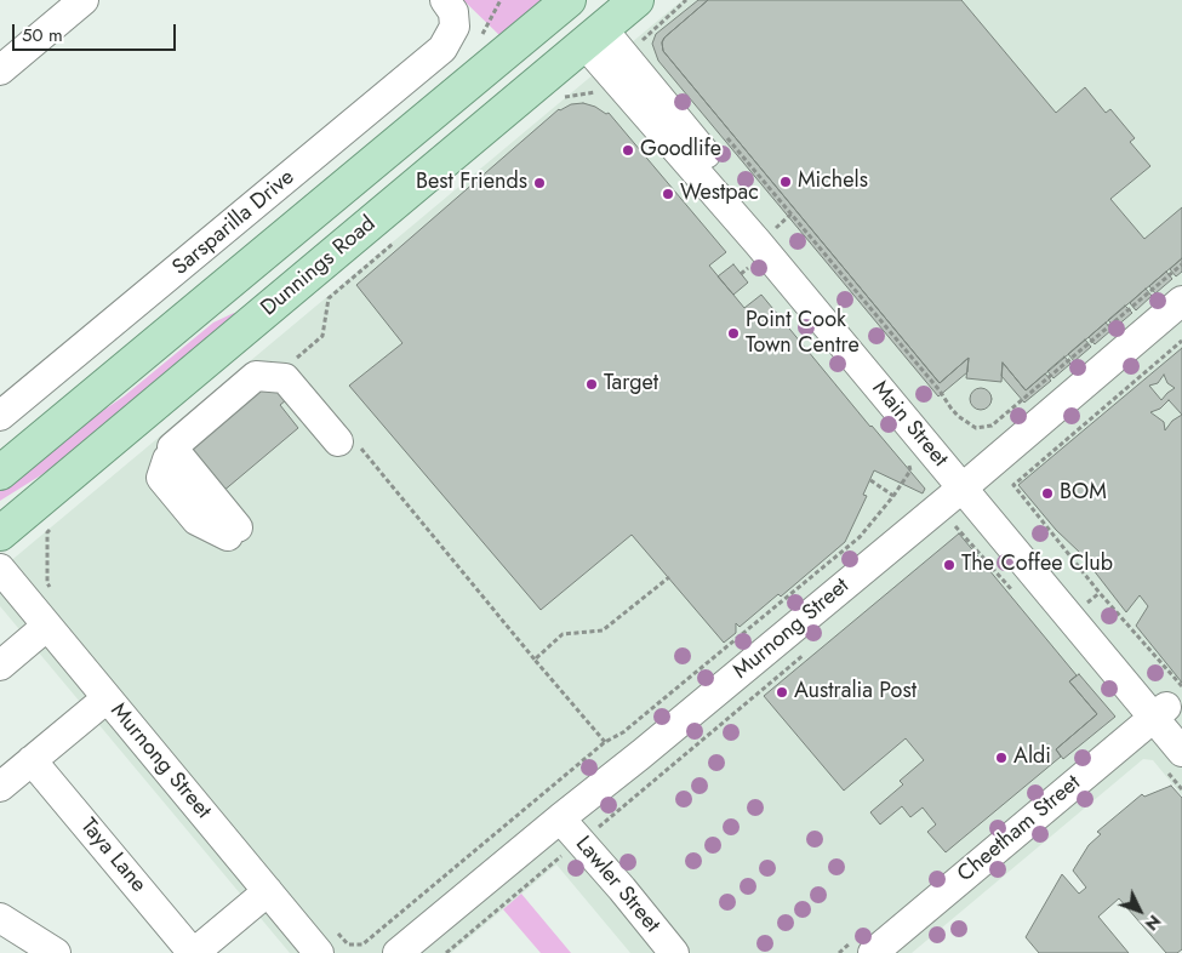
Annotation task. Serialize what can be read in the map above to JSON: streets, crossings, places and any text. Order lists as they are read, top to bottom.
{
  "streets": {
    "main road": ["Dunnings Road"],
    "street": [
      "Sarsparilla Drive",
      "Main Street",
      "Murnong Street",
      "Cheetham Street",
      "Taya Lane",
      "Lawler Street"
    ]
  },
  "crossings": [
    ["Dunnings Road", "Main Street"],
    ["Main Street", "Murnong Street"],
    ["Main Street", "Cheetham Street"],
    ["Murnong Street", "Lawler Street"]
  ],
  "places": [
    "Goodlife",
    "Michels",
    "Best Friends",
    "Westpac",
    "Point Cook Town Centre",
    "Target",
    "BOM",
    "The Coffee Club",
    "Australia Post",
    "Aldi"
  ],
  "scale_bar": "50 m",
  "north": "bottom right"
}
